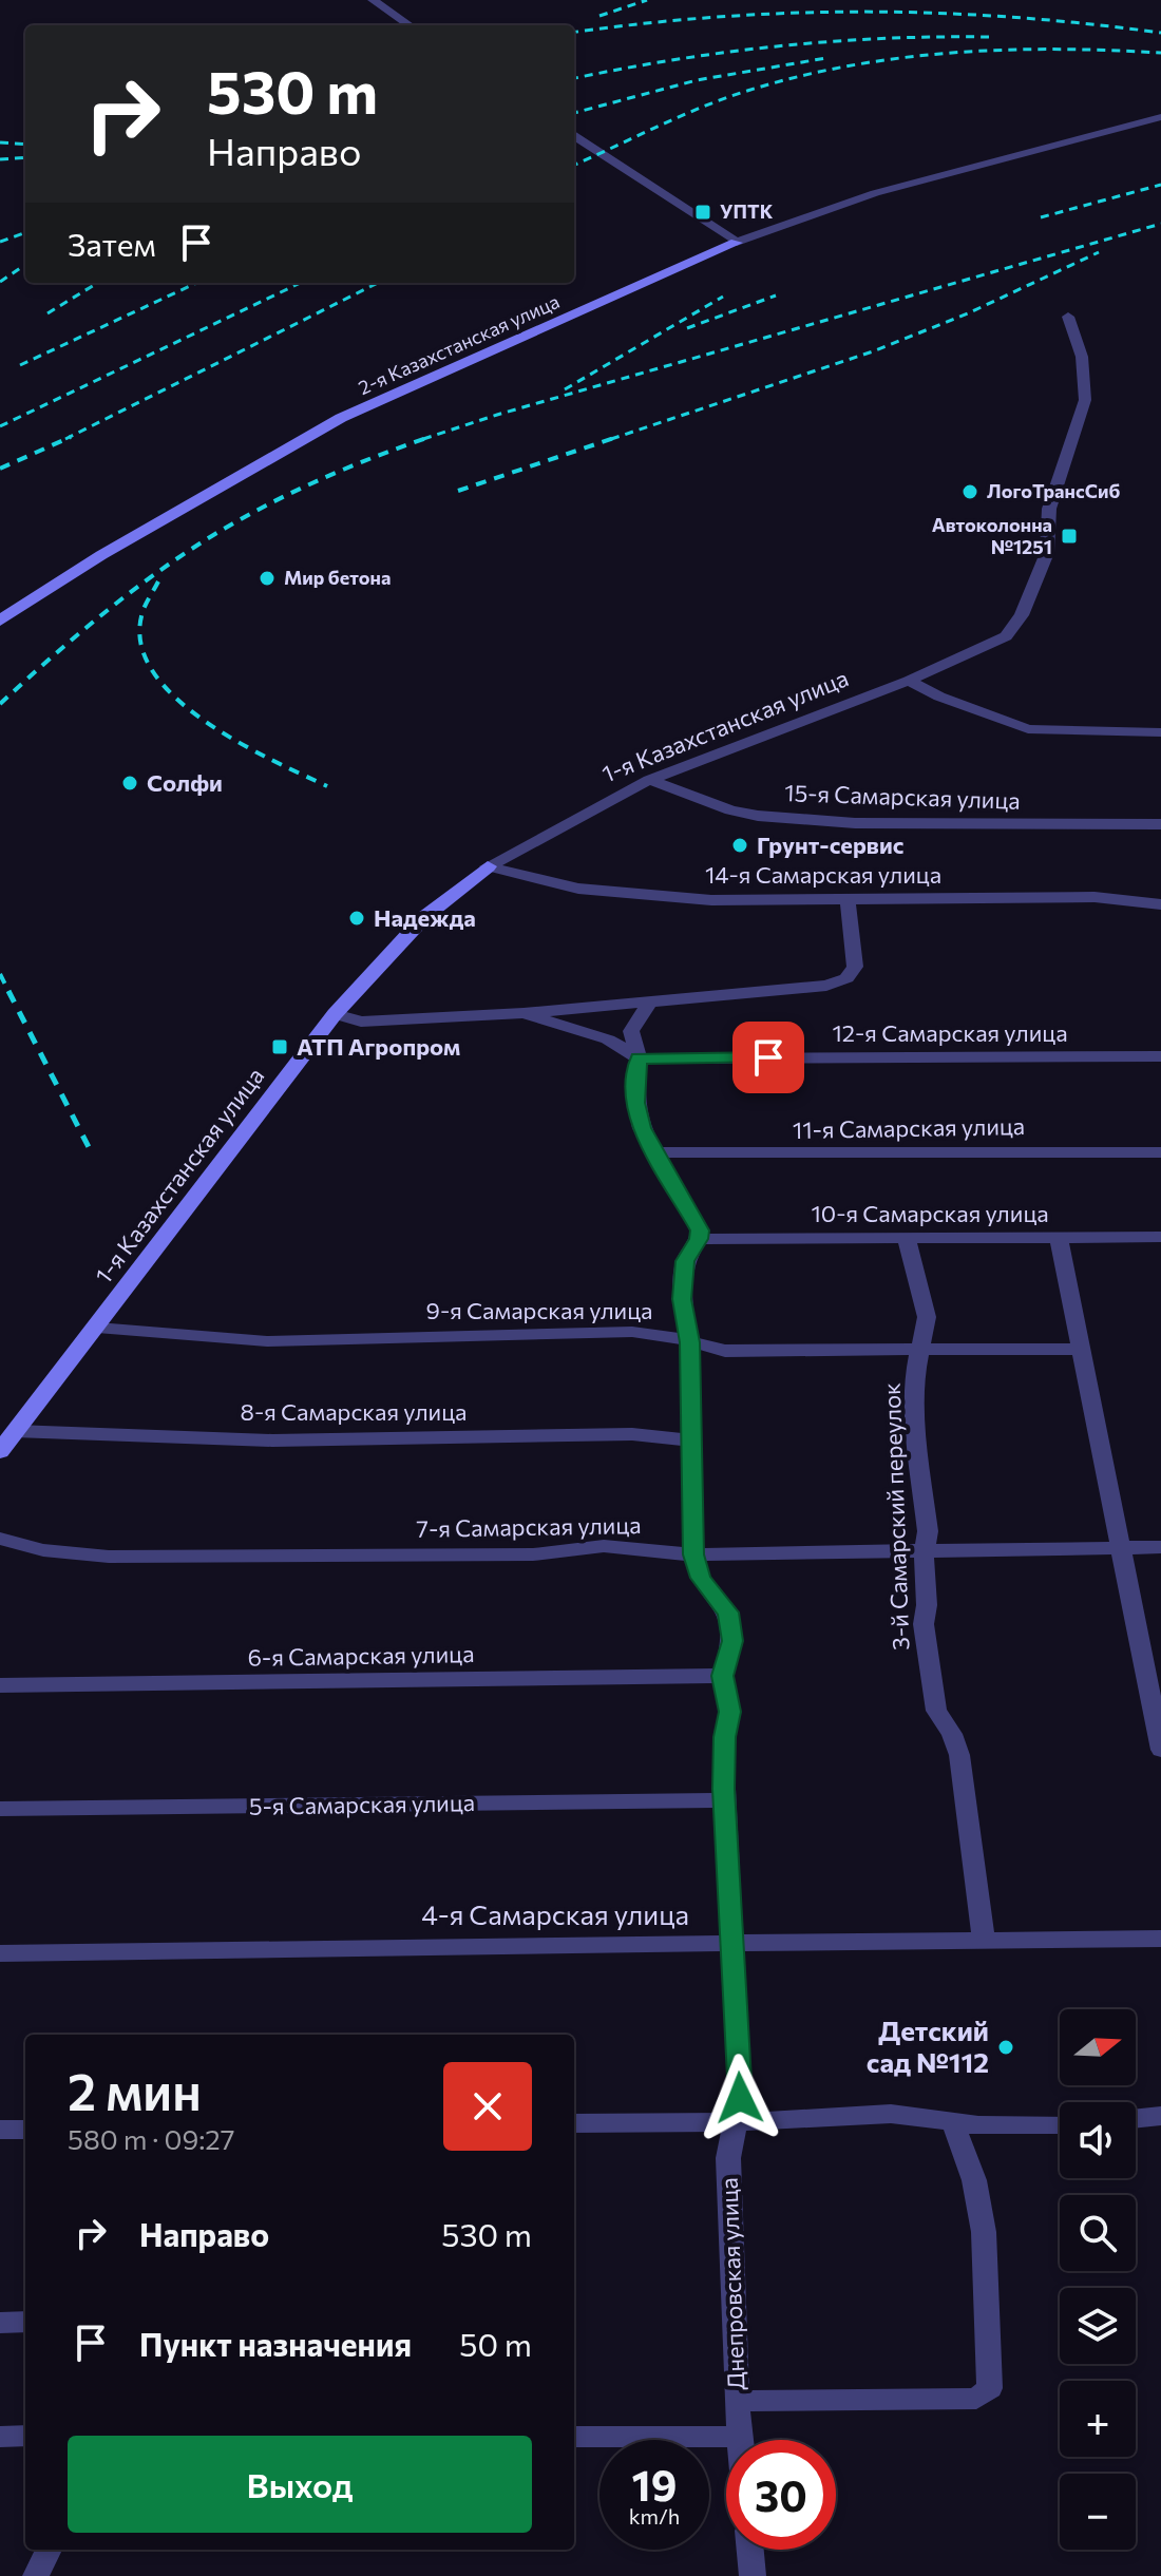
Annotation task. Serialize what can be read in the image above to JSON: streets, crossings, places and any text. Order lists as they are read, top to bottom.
{
  "streets": {
    "street": [
      "2-я Казахстанская улица",
      "1-я Казахстанская улица",
      "15-я Самарская улица",
      "14-я Самарская улица",
      "12-я Самарская улица",
      "11-я Самарская улица",
      "10-я Самарская улица",
      "9-я Самарская улица",
      "8-я Самарская улица",
      "3-й Самарский переулок",
      "7-я Самарская улица",
      "6-я Самарская улица",
      "5-я Самарская улица",
      "4-я Самарская улица",
      "Днепровская улица"
    ]
  },
  "crossings": [
    ["1-я Казахстанская улица", "15-я Самарская улица"],
    ["1-я Казахстанская улица", "14-я Самарская улица"],
    ["1-я Казахстанская улица", "9-я Самарская улица"],
    ["1-я Казахстанская улица", "8-я Самарская улица"],
    ["10-я Самарская улица", "3-й Самарский переулок"],
    ["10-я Самарская улица", "Днепровская улица"],
    ["9-я Самарская улица", "3-й Самарский переулок"],
    ["9-я Самарская улица", "Днепровская улица"],
    ["8-я Самарская улица", "Днепровская улица"],
    ["3-й Самарский переулок", "7-я Самарская улица"],
    ["3-й Самарский переулок", "4-я Самарская улица"],
    ["7-я Самарская улица", "Днепровская улица"],
    ["6-я Самарская улица", "Днепровская улица"],
    ["5-я Самарская улица", "Днепровская улица"],
    ["4-я Самарская улица", "Днепровская улица"]
  ],
  "places": {
    "transit": ["УПТК", "Автоколонна №1251", "АТП Агропром"],
    "other": [
      "ЛогоТрансСиб",
      "Мир бетона",
      "Солфи",
      "Грунт-сервис",
      "Надежда",
      "Детский сад №112"
    ]
  },
  "north": "right",
  "page": {
    "turn": ["530 m", "Направо"],
    "then": "Затем",
    "map_buttons": ["+", "−"],
    "heading": ["2 мин", "580 m · 09:27"],
    "list": [
      {
        "name": "Направо",
        "value": "530 m"
      },
      {
        "name": "Пункт назначения",
        "value": "50 m"
      }
    ],
    "buttons": "Выход",
    "speed": "19 km/h",
    "limit": "30"
  }
}
